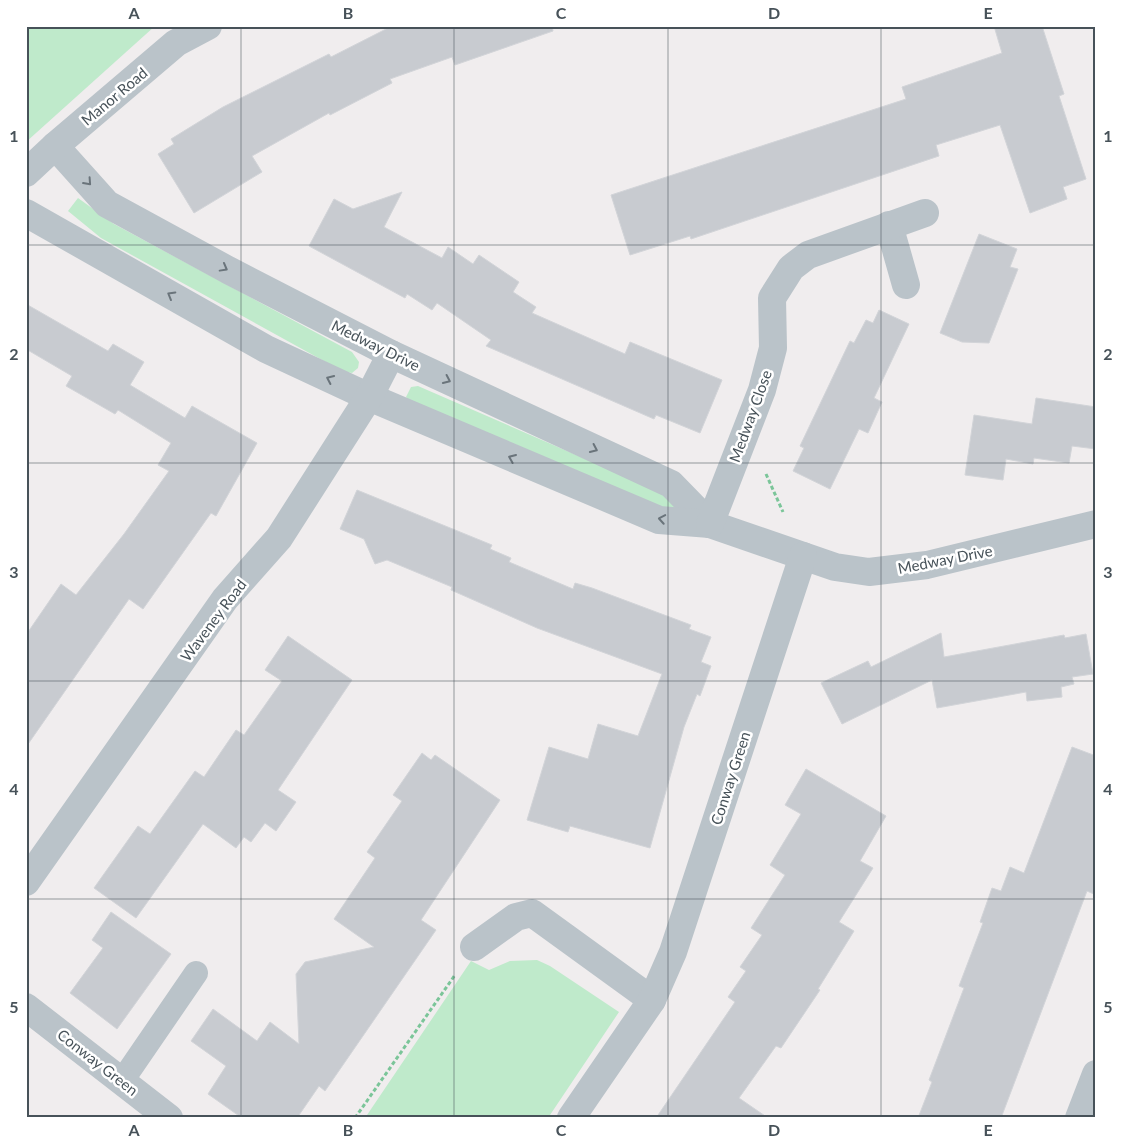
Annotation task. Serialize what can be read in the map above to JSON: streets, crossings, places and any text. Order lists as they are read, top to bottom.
{
  "streets": {
    "street": [
      "Manor Road",
      "Medway Drive",
      "Medway Close",
      "Waveney Road",
      "Conway Green"
    ]
  },
  "crossings": [
    ["Manor Road", "Medway Drive"],
    ["Medway Drive", "Medway Close"],
    ["Medway Drive", "Waveney Road"],
    ["Medway Drive", "Conway Green"]
  ],
  "grid": {
    "columns": [
      "A",
      "B",
      "C",
      "D",
      "E"
    ],
    "rows": [
      "1",
      "2",
      "3",
      "4",
      "5"
    ]
  }
}
